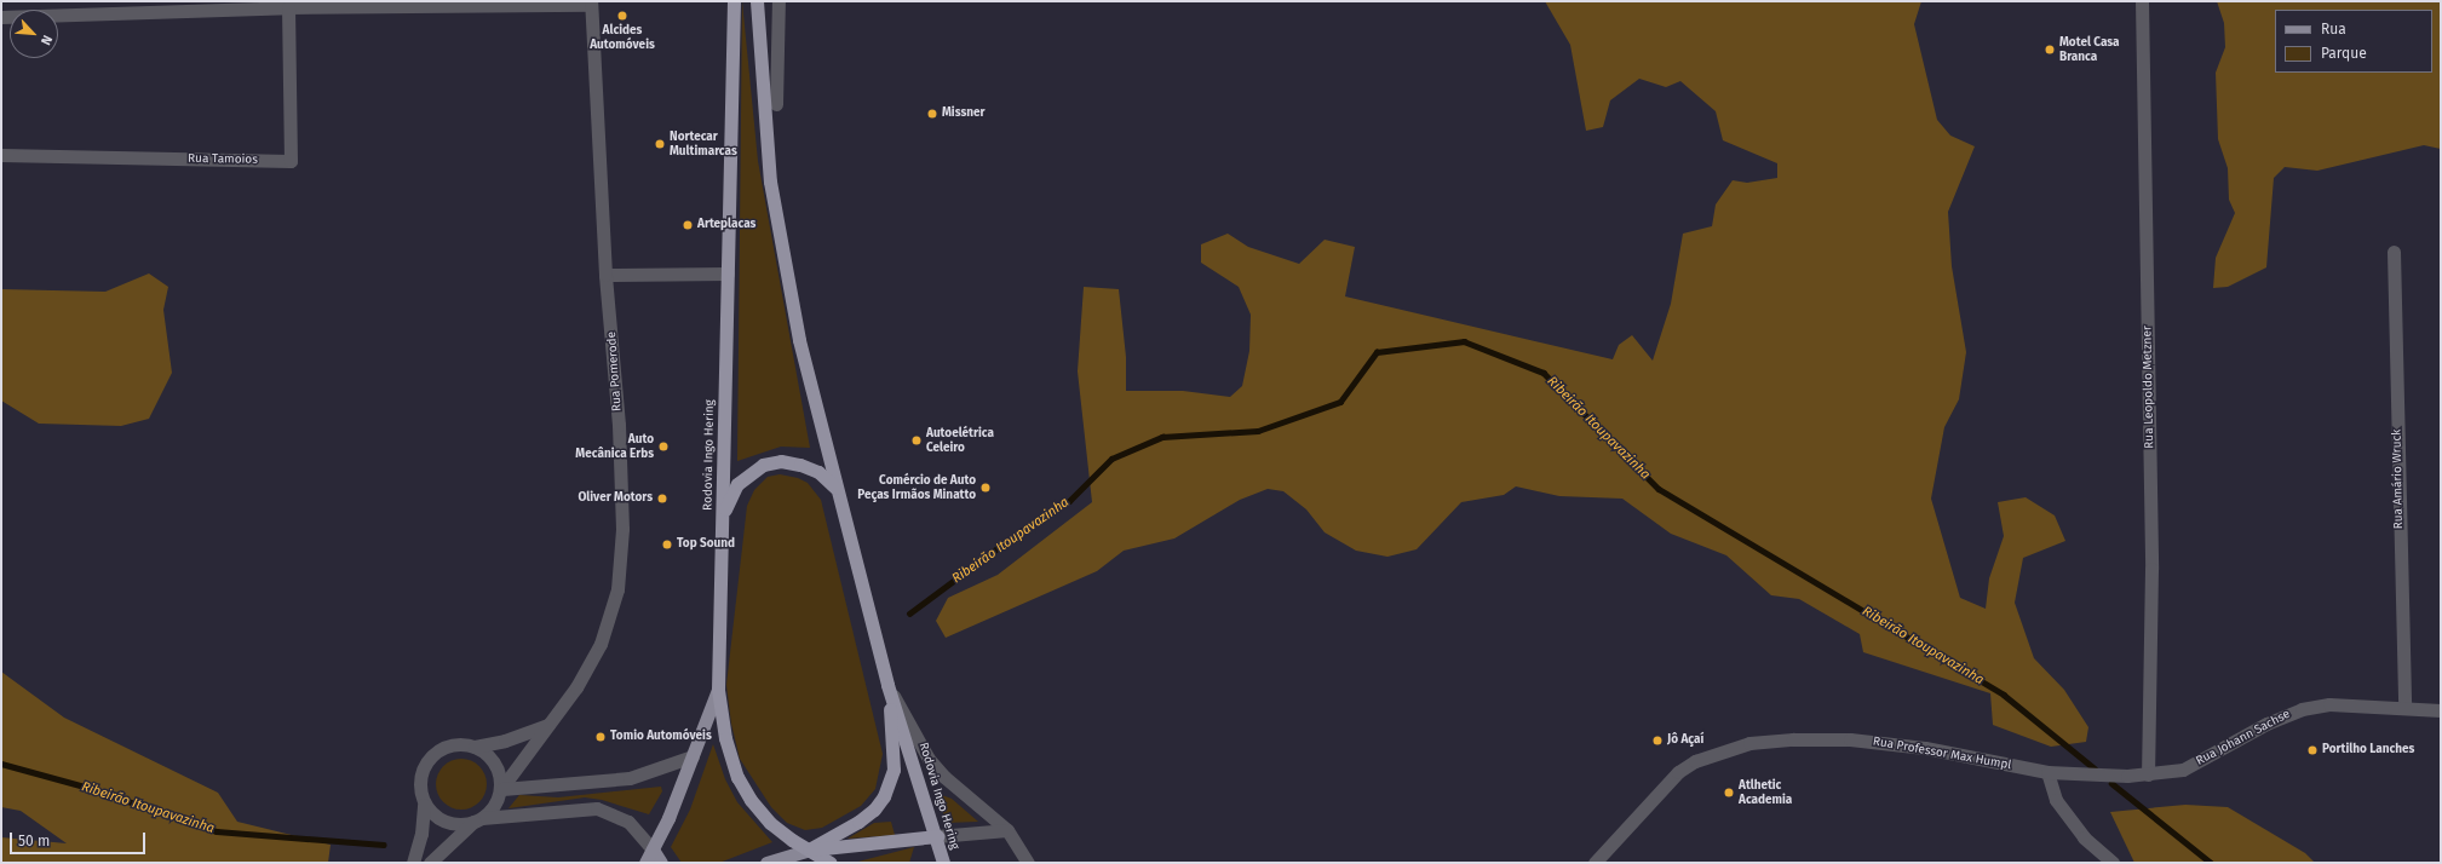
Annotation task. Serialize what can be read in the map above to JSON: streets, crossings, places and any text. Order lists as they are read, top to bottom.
{
  "streets": {
    "highway": ["Rodovia Ingo Hering"],
    "street": [
      "Rua Tamoios",
      "Rua Pomerode",
      "Rua Leopoldo Metzner",
      "Rua Amário Wruck",
      "Rua Johann Sachse",
      "Rua Professor Max Humpl"
    ]
  },
  "crossings": [
    ["Rua Leopoldo Metzner", "Rua Johann Sachse"],
    ["Rua Amário Wruck", "Rua Johann Sachse"],
    ["Rua Johann Sachse", "Rua Professor Max Humpl"]
  ],
  "water": ["Ribeirão Itoupavazinha"],
  "places": [
    "Alcides Automóveis",
    "Motel Casa Branca",
    "Missner",
    "Nortecar Multimarcas",
    "Arteplacas",
    "Autoelétrica Celeiro",
    "Auto Mecânica Erbs",
    "Comércio de Auto Peças Irmãos Minatto",
    "Oliver Motors",
    "Top Sound",
    "Tomio Automóveis",
    "Jô Açaí",
    "Portilho Lanches",
    "Atlhetic Academia"
  ],
  "legend": ["Rua", "Parque"],
  "scale_bar": "50 m",
  "north": "bottom right"
}
